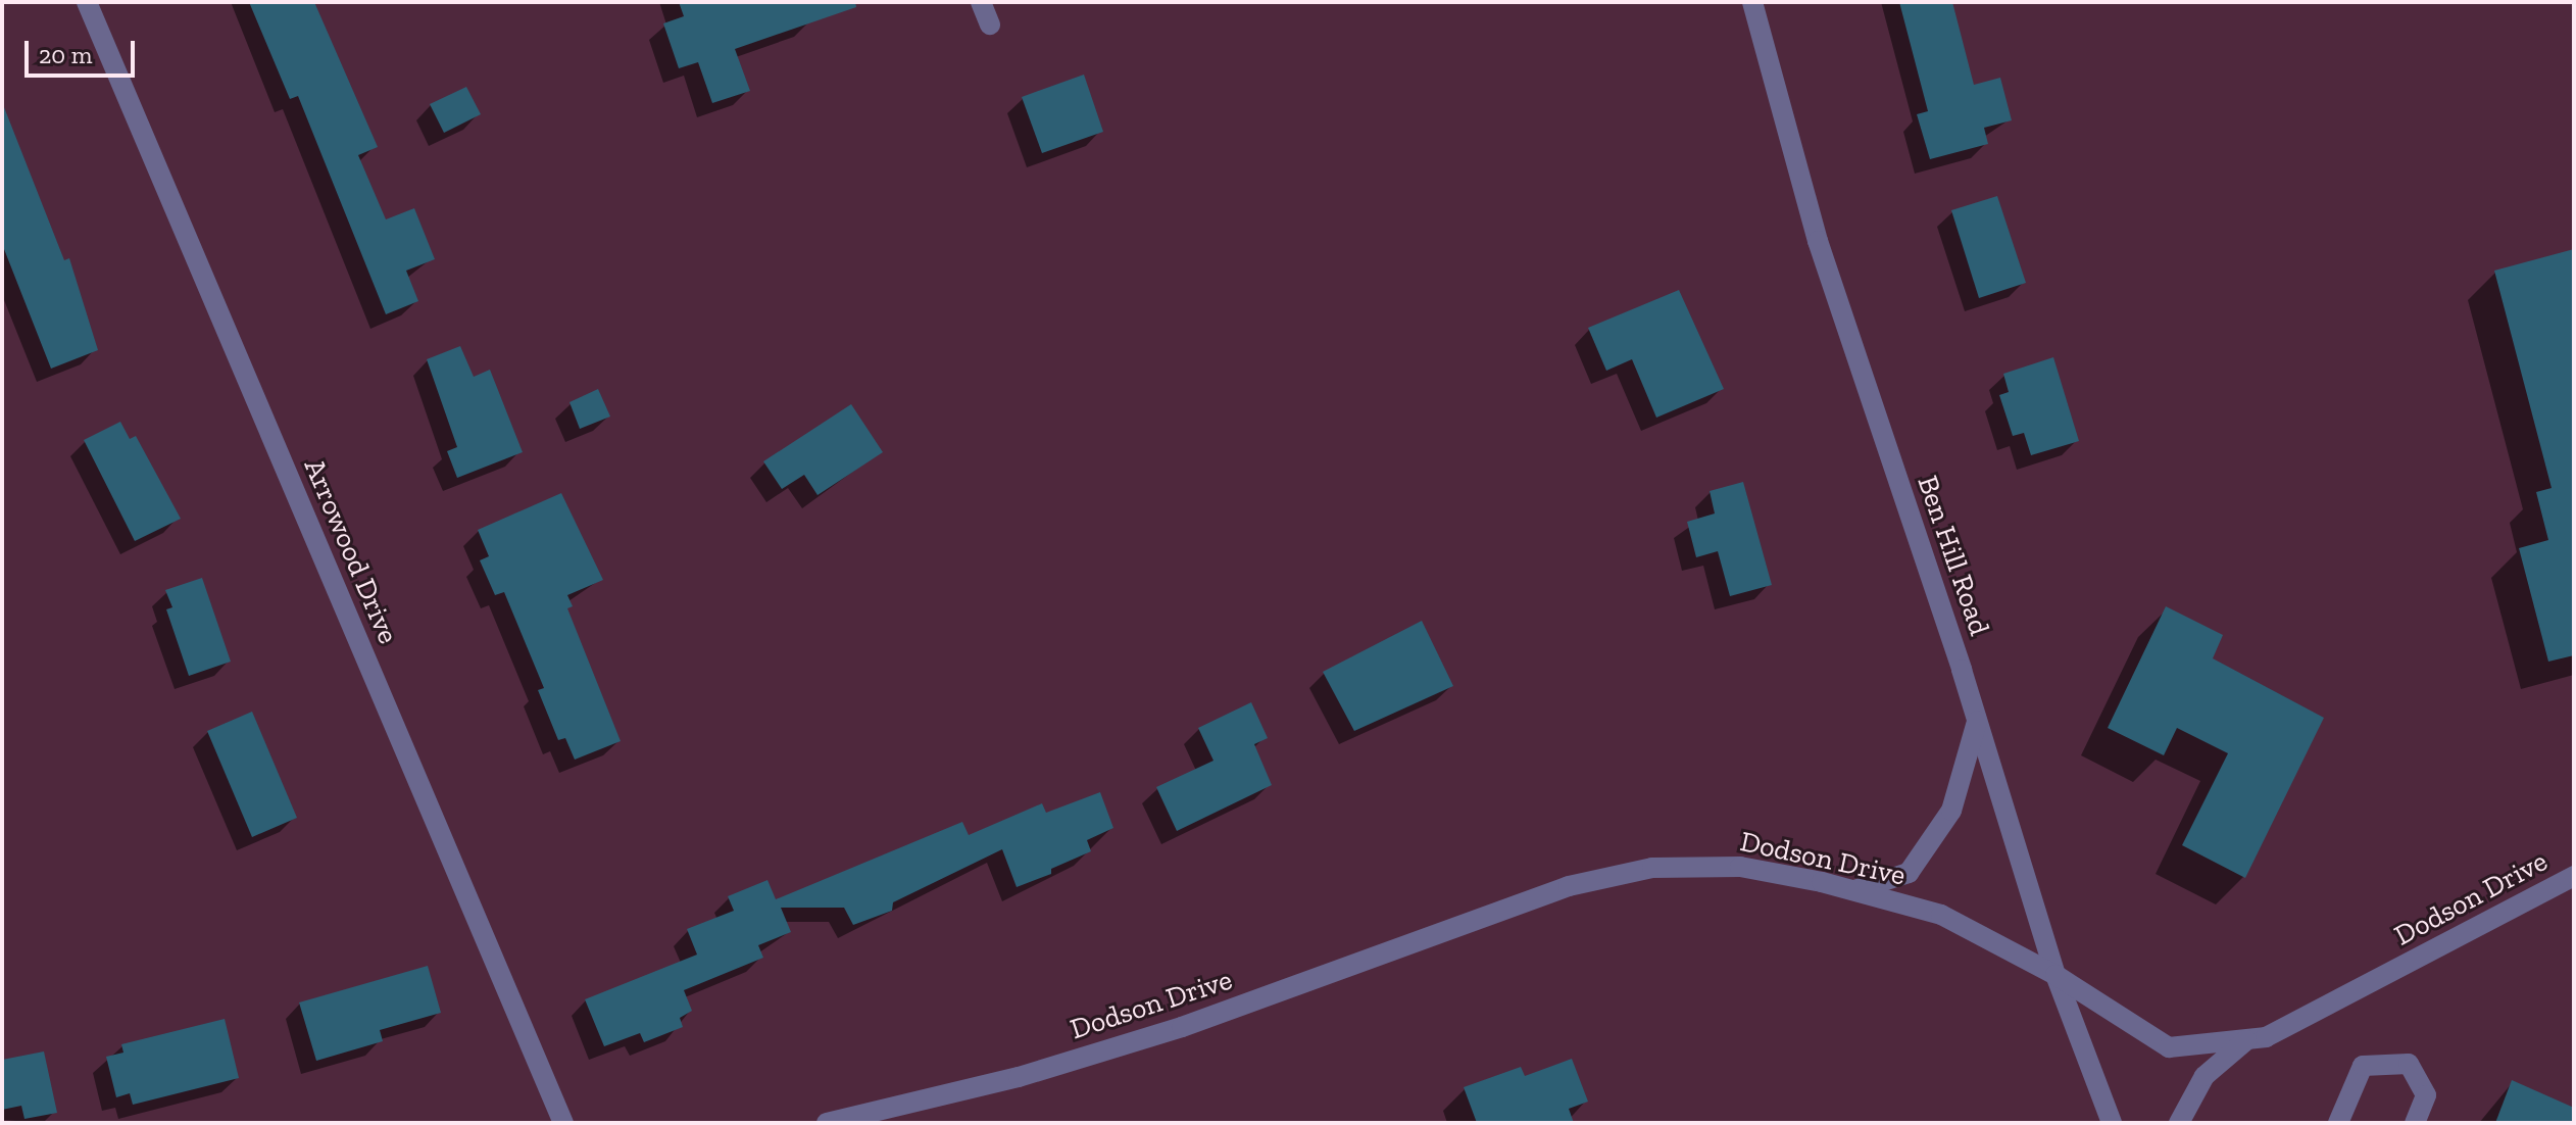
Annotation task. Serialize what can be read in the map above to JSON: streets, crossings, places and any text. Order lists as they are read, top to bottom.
{
  "streets": {
    "street": ["Arrowood Drive", "Ben Hill Road", "Dodson Drive"]
  },
  "crossings": [
    ["Ben Hill Road", "Dodson Drive"]
  ],
  "scale_bar": "20 m"
}
